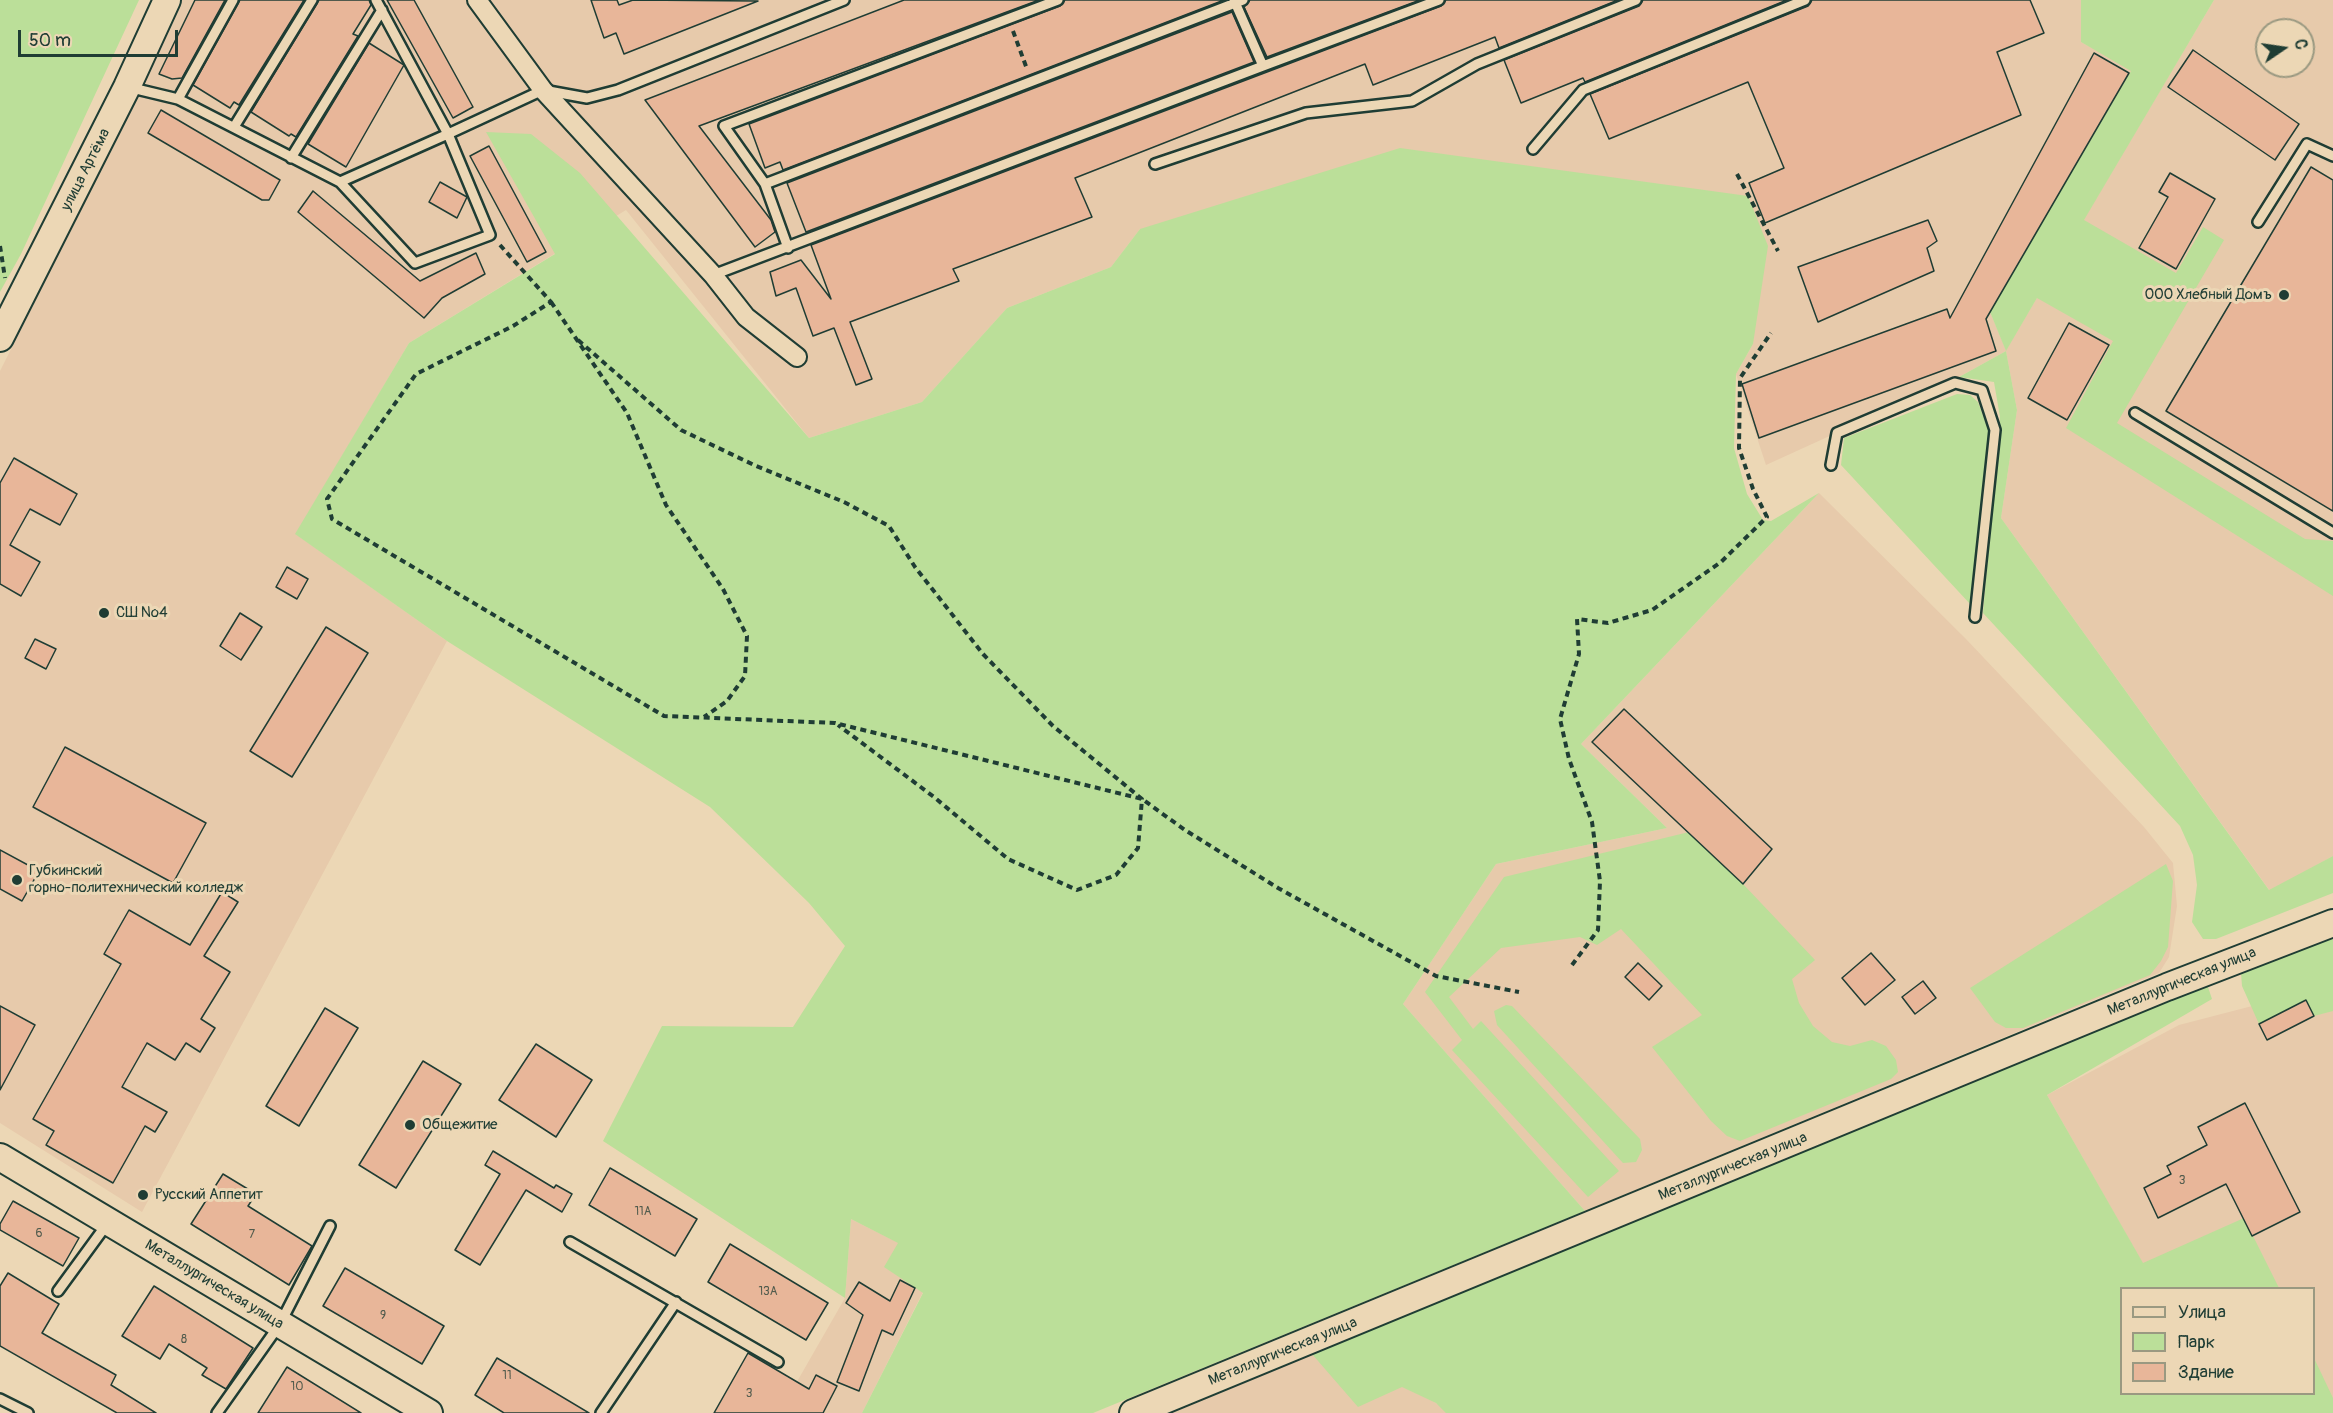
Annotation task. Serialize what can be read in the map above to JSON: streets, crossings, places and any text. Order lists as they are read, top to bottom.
{
  "streets": {
    "street": ["улица Артёма", "Металлургическая улица"]
  },
  "places": [
    "ООО Хлебный Домъ",
    "СШ №4",
    "Губкинский горно-политехнический колледж",
    "Общежитие",
    "Русский Аппетит"
  ],
  "house_numbers": [
    "3",
    "11А",
    "6",
    "7",
    "13А",
    "9",
    "8",
    "11",
    "10",
    "3"
  ],
  "legend": ["Улица", "Парк", "Здание"],
  "scale_bar": "50 m",
  "north": "right"
}
